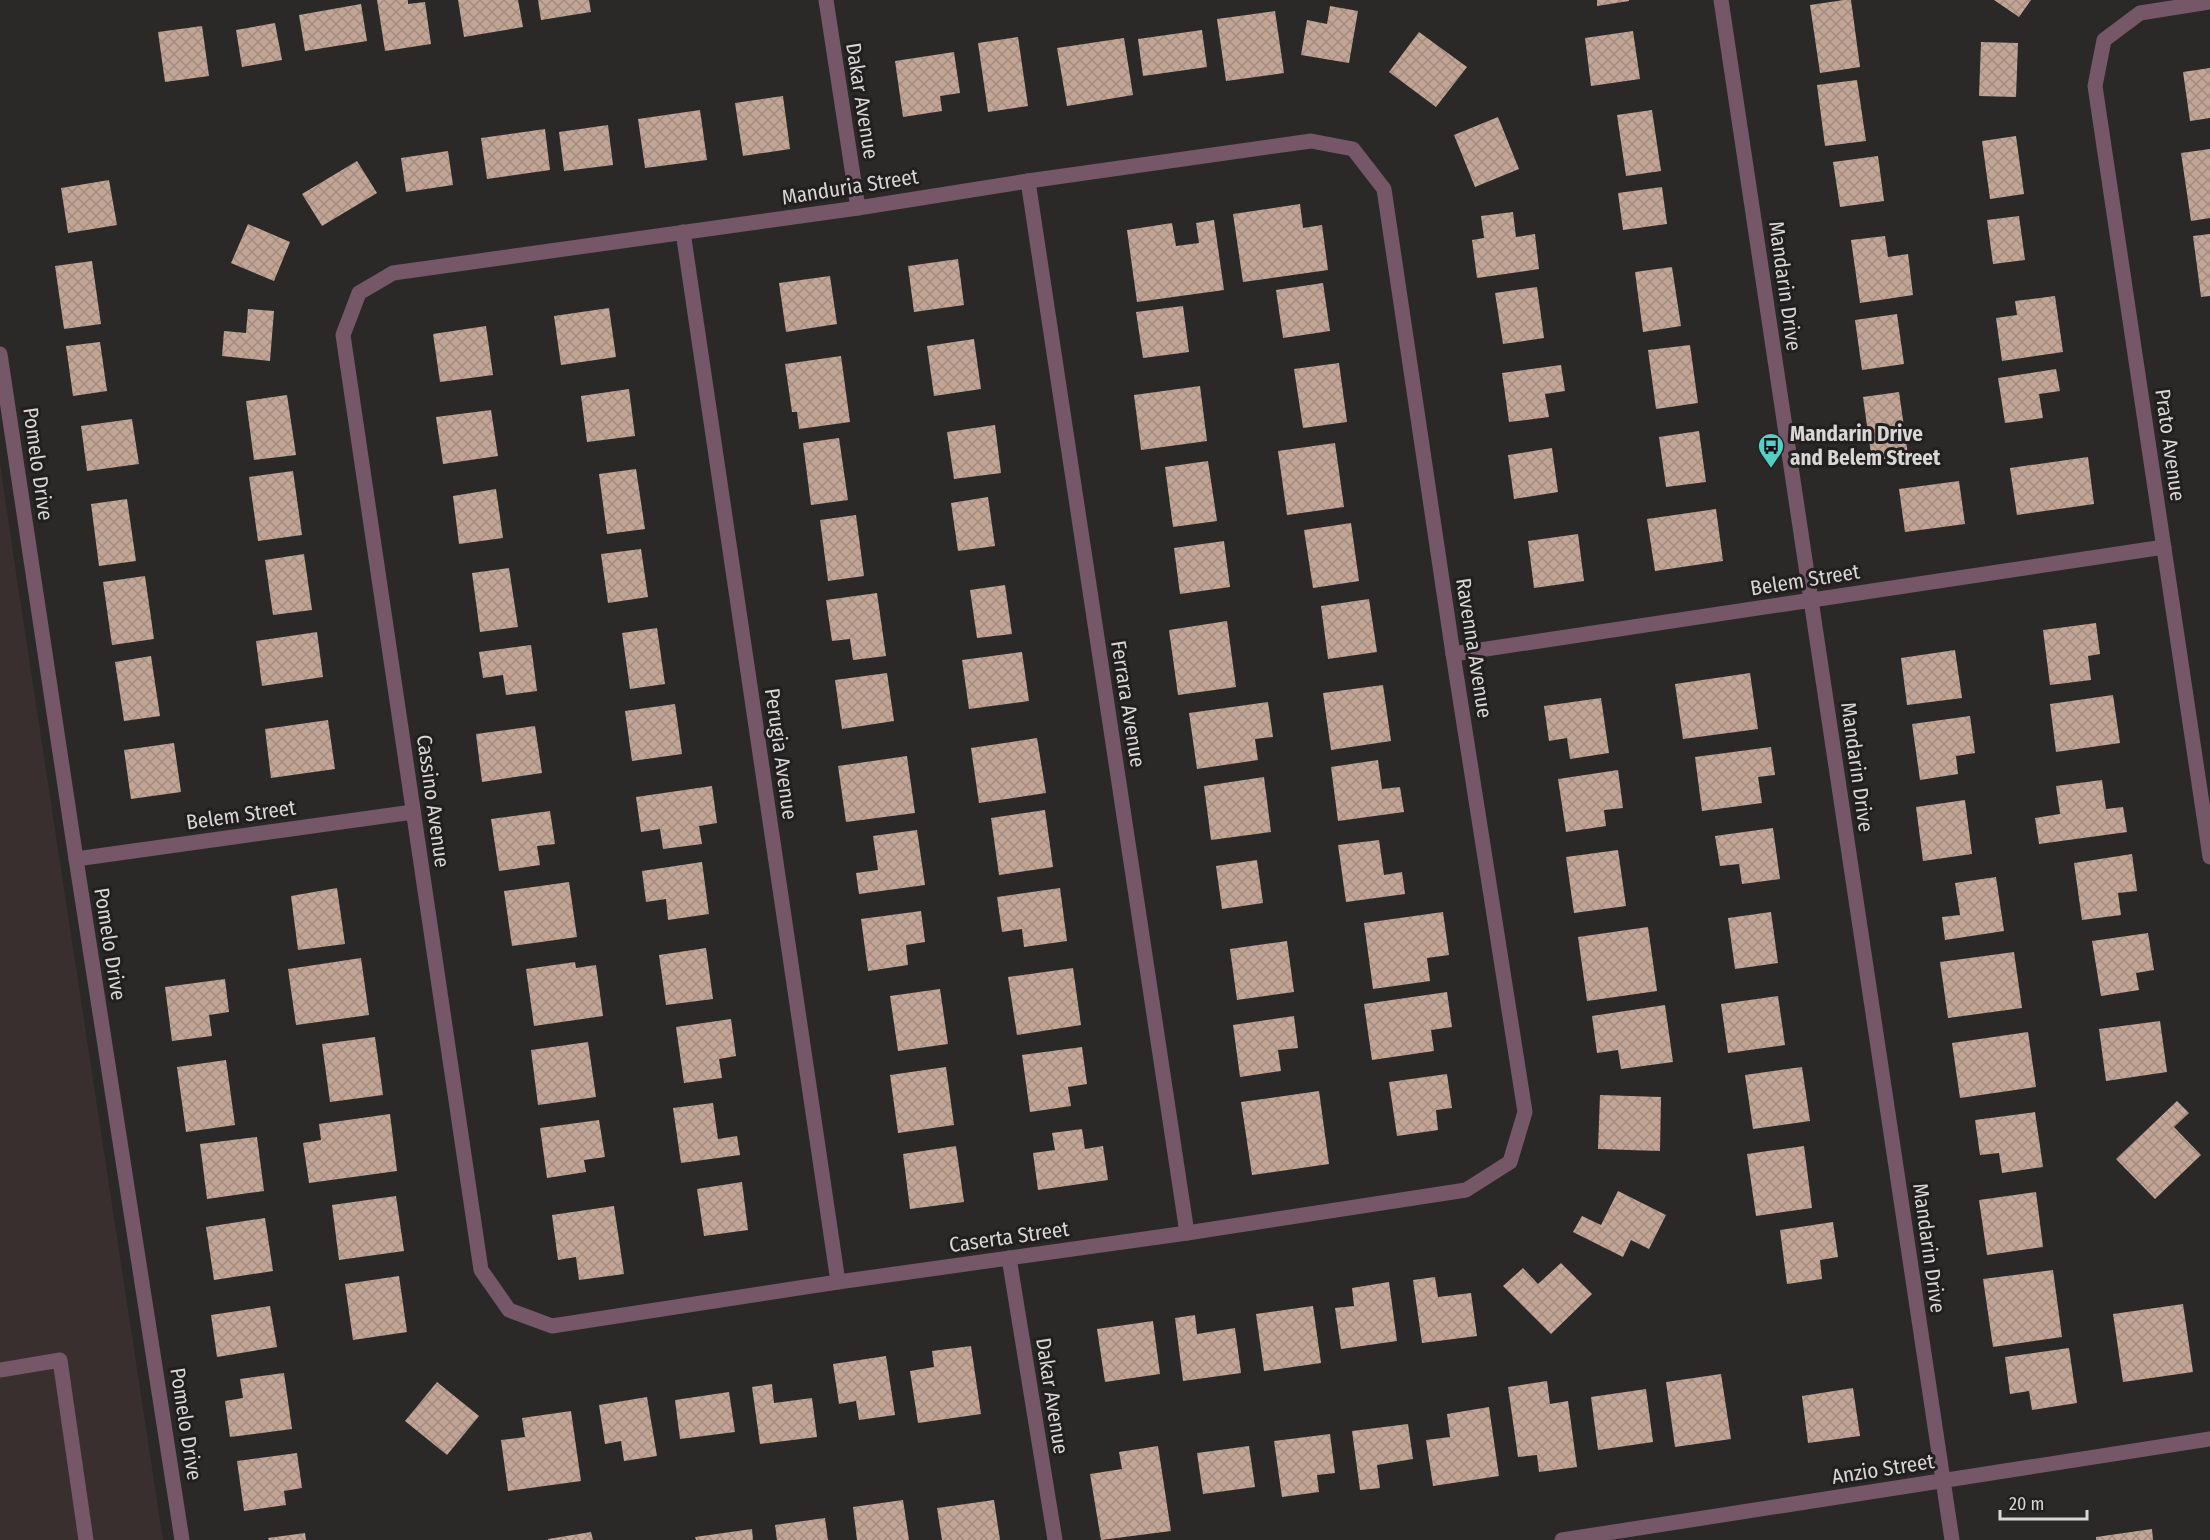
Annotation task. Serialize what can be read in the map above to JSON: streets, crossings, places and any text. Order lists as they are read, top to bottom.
{
  "streets": {
    "street": [
      "Dakar Avenue",
      "Manduria Street",
      "Mandarin Drive",
      "Prato Avenue",
      "Pomelo Drive",
      "Belem Street",
      "Ravenna Avenue",
      "Ferrara Avenue",
      "Perugia Avenue",
      "Cassino Avenue",
      "Caserta Street",
      "Anzio Street"
    ]
  },
  "crossings": [
    ["Dakar Avenue", "Manduria Street"],
    ["Dakar Avenue", "Caserta Street"],
    ["Manduria Street", "Ravenna Avenue"],
    ["Manduria Street", "Ferrara Avenue"],
    ["Manduria Street", "Perugia Avenue"],
    ["Manduria Street", "Cassino Avenue"],
    ["Mandarin Drive", "Belem Street"],
    ["Mandarin Drive", "Anzio Street"],
    ["Prato Avenue", "Belem Street"],
    ["Pomelo Drive", "Belem Street"],
    ["Belem Street", "Ravenna Avenue"],
    ["Belem Street", "Cassino Avenue"],
    ["Ravenna Avenue", "Caserta Street"],
    ["Ferrara Avenue", "Caserta Street"],
    ["Perugia Avenue", "Caserta Street"],
    ["Cassino Avenue", "Caserta Street"]
  ],
  "places": {
    "bus stop": ["Mandarin Drive and Belem Street"]
  },
  "scale_bar": "20 m"
}
